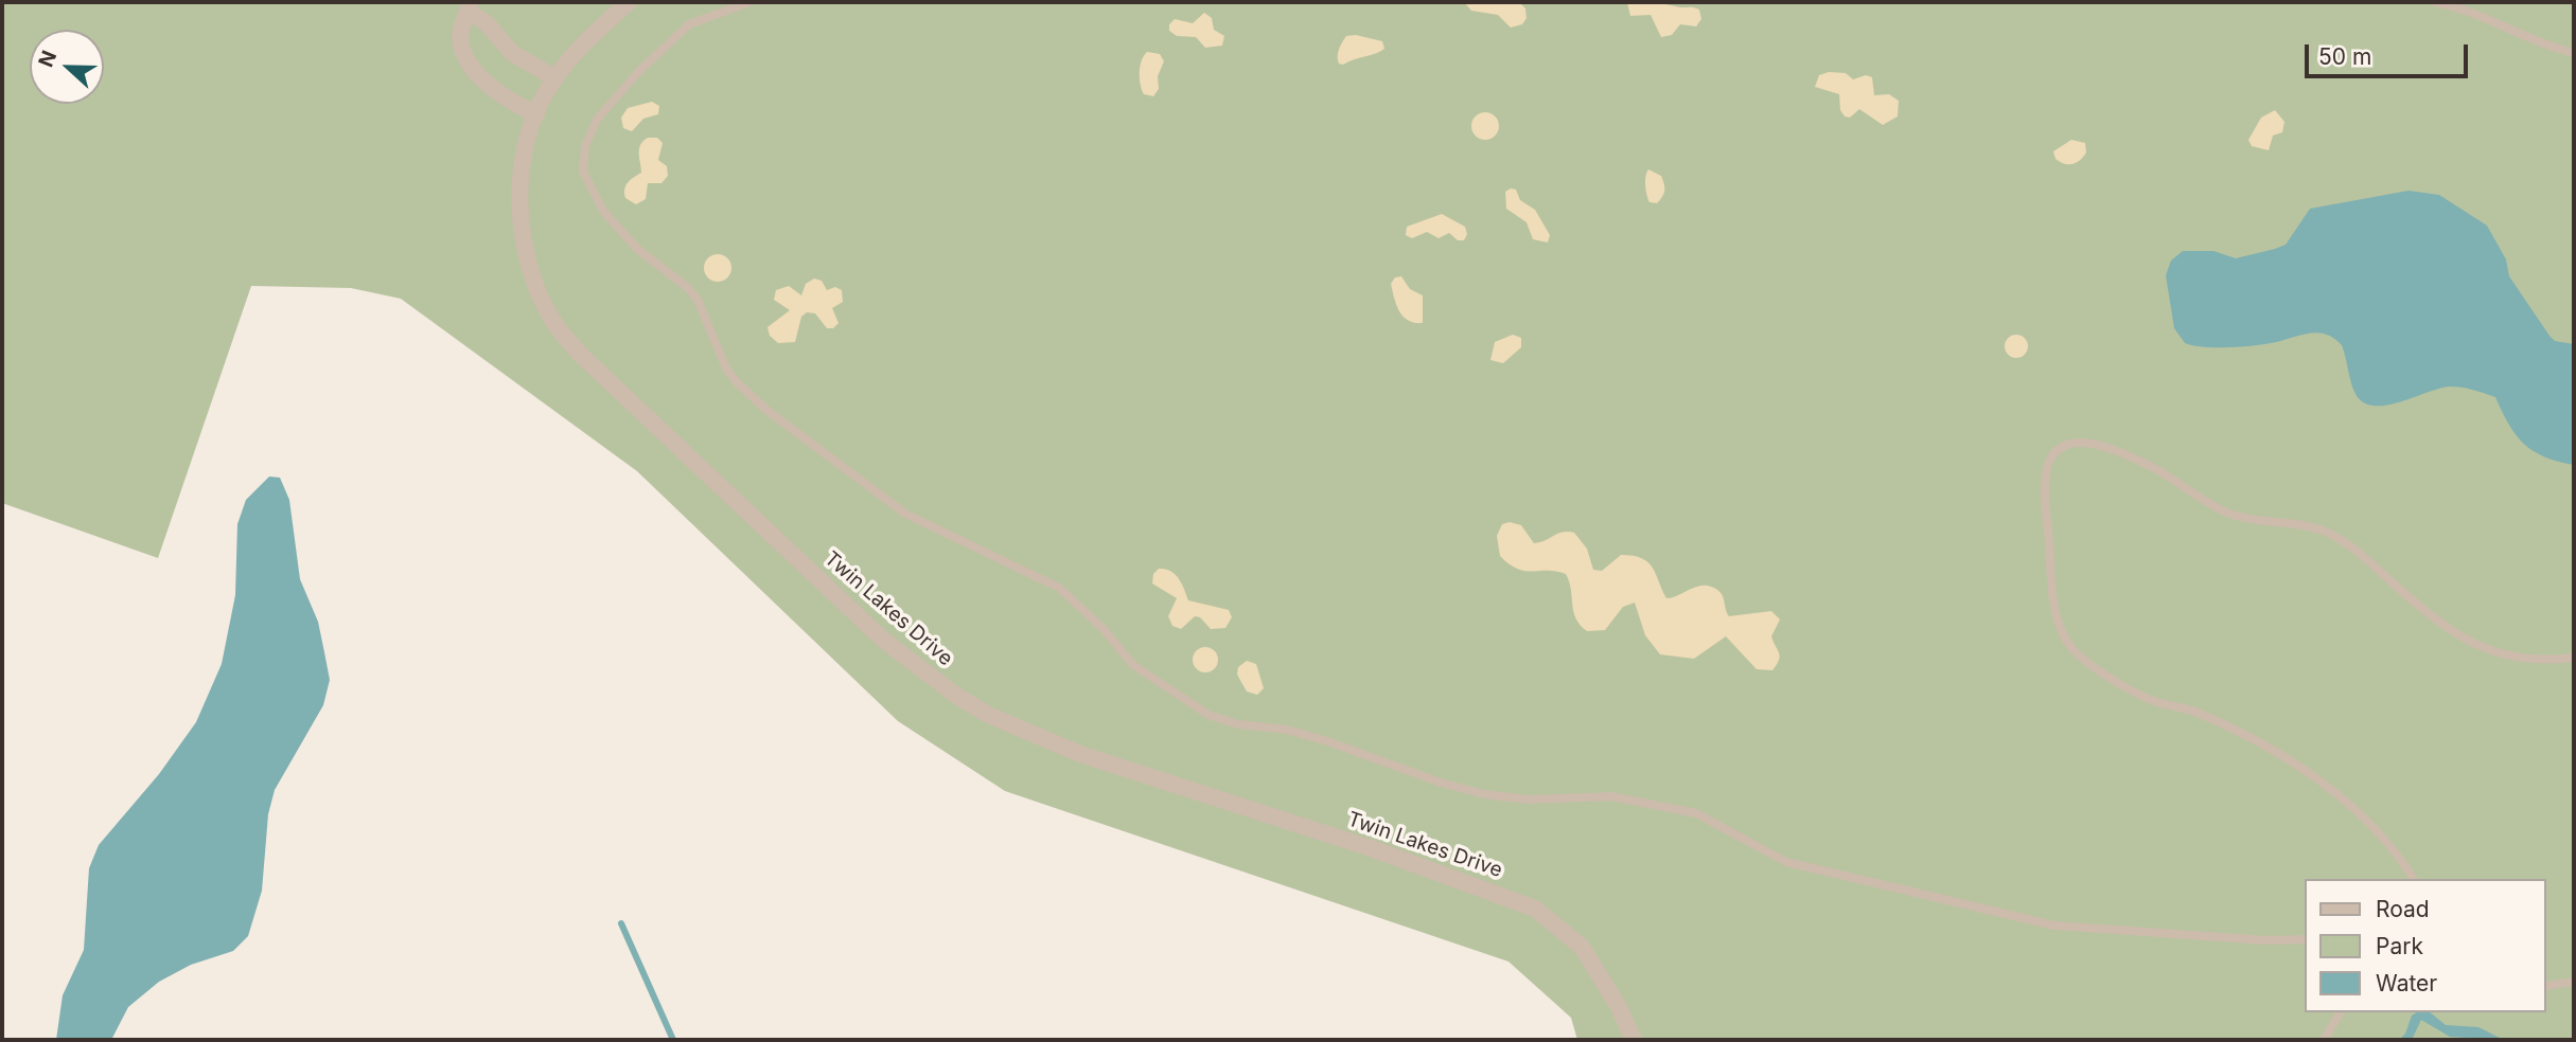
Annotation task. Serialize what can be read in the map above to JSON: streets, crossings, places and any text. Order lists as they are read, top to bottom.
{
  "streets": {
    "street": ["Twin Lakes Drive"]
  },
  "legend": ["Road", "Park", "Water"],
  "scale_bar": "50 m",
  "north": "left"
}
